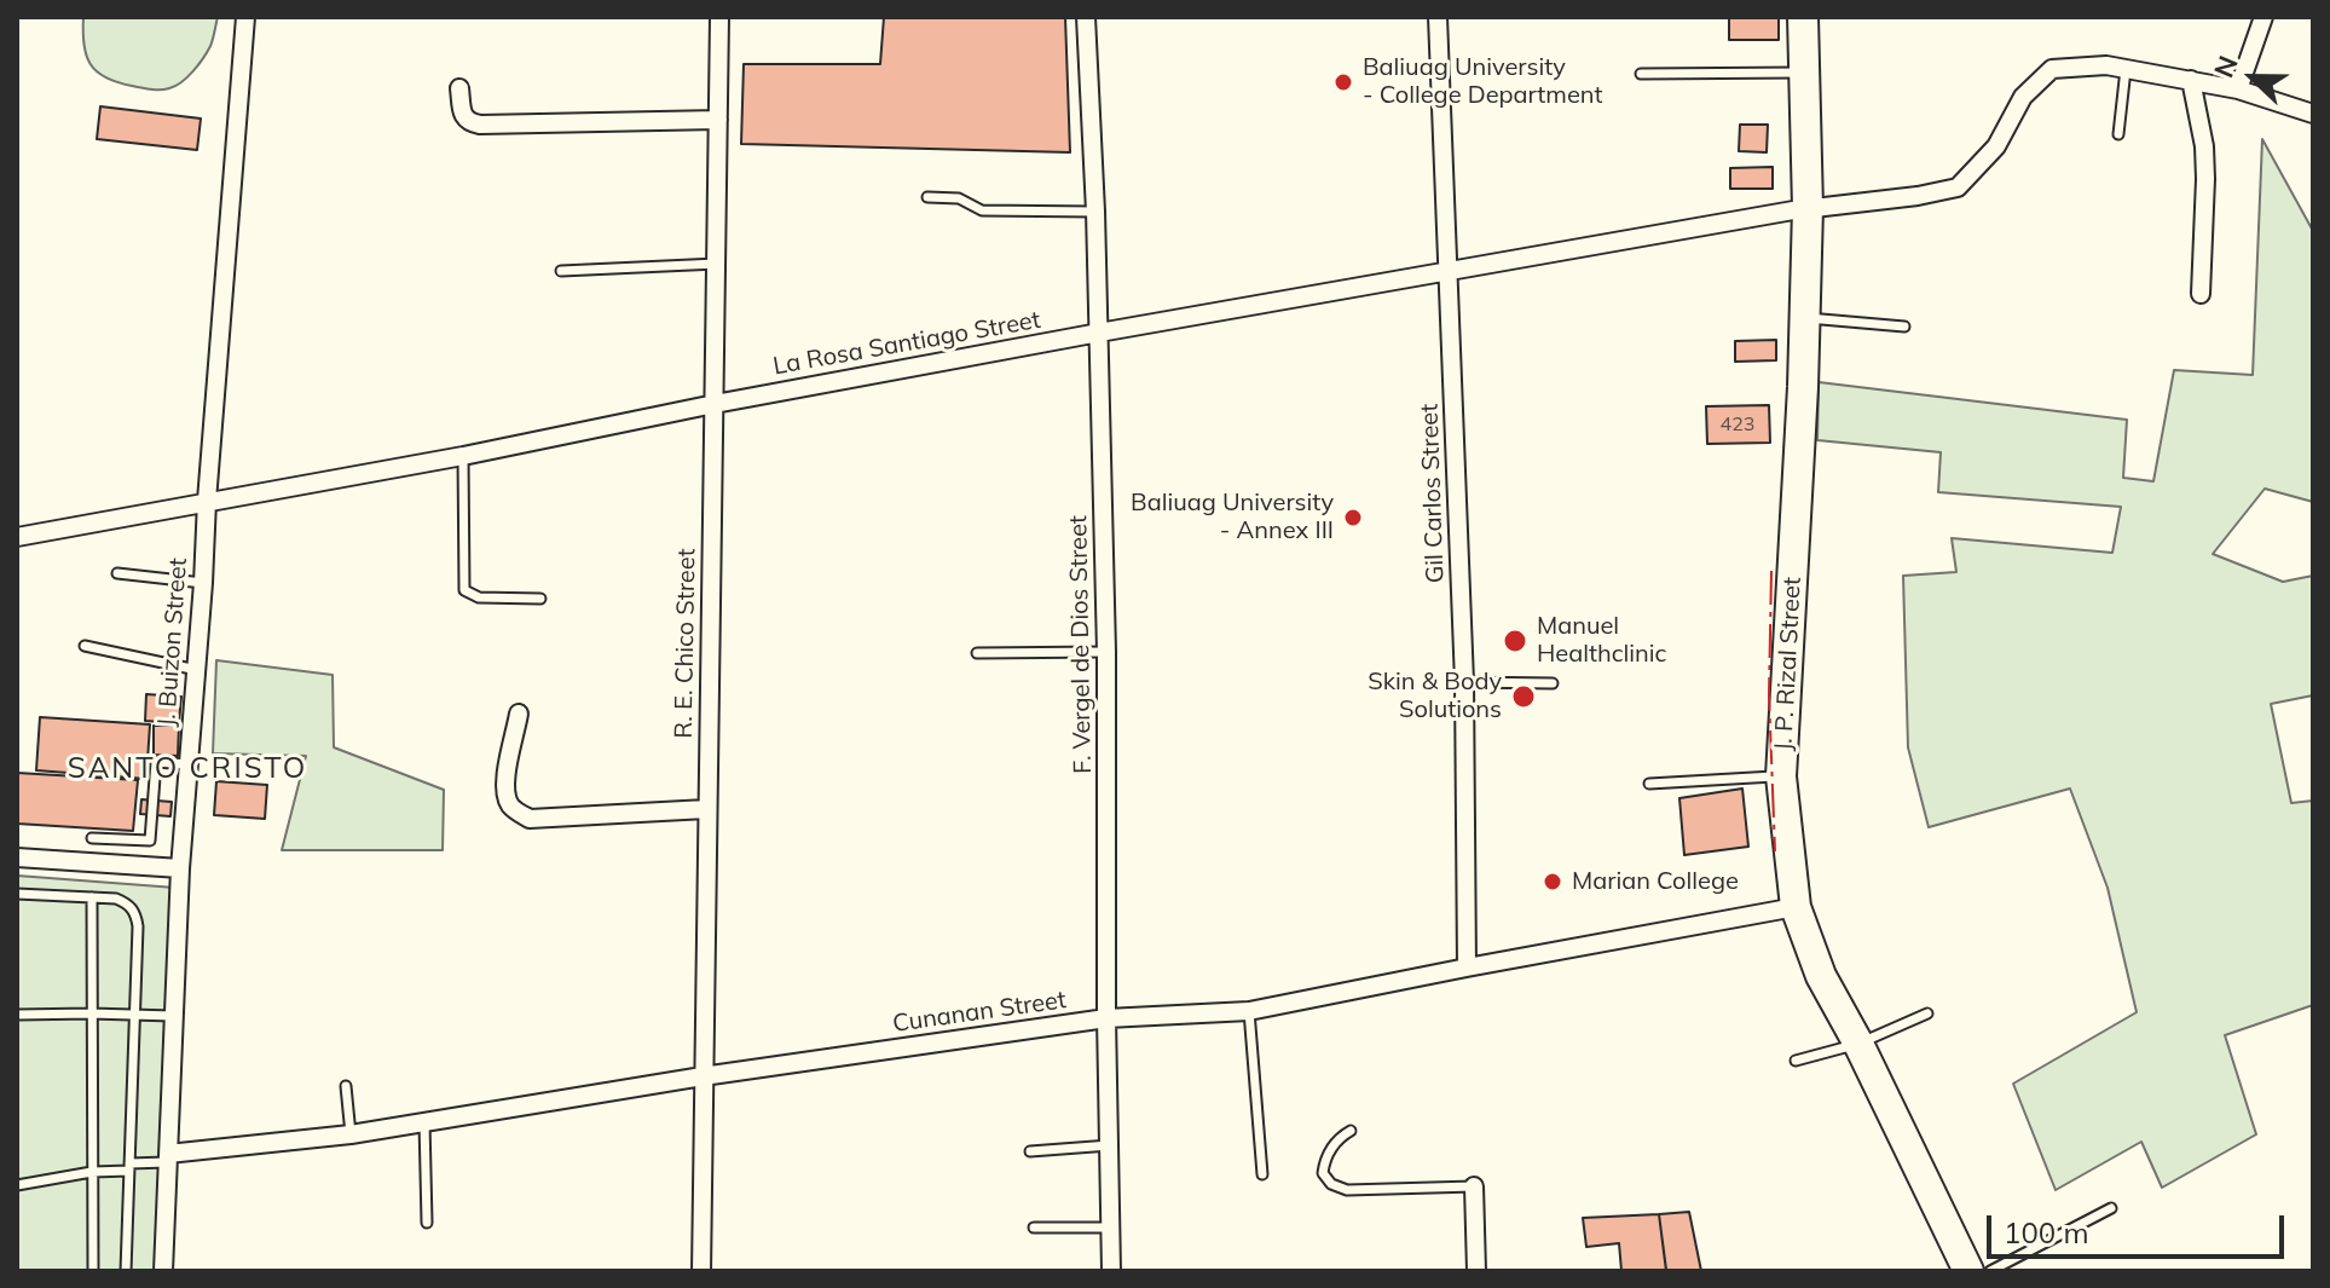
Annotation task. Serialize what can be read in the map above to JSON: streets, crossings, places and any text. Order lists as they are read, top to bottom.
{
  "streets": {
    "main road": ["J. P. Rizal Street"],
    "street": [
      "La Rosa Santiago Street",
      "Gil Carlos Street",
      "J. Buizon Street",
      "R. E. Chico Street",
      "F. Vergel de Dios Street",
      "Cunanan Street"
    ]
  },
  "crossings": [
    ["La Rosa Santiago Street", "Gil Carlos Street"],
    ["La Rosa Santiago Street", "J. Buizon Street"],
    ["La Rosa Santiago Street", "R. E. Chico Street"],
    ["La Rosa Santiago Street", "F. Vergel de Dios Street"],
    ["La Rosa Santiago Street", "J. P. Rizal Street"],
    ["Gil Carlos Street", "Cunanan Street"],
    ["J. Buizon Street", "Cunanan Street"],
    ["R. E. Chico Street", "Cunanan Street"],
    ["F. Vergel de Dios Street", "Cunanan Street"],
    ["J. P. Rizal Street", "Cunanan Street"]
  ],
  "districts": ["SANTO CRISTO"],
  "places": [
    "Baliuag University - College Department",
    "Baliuag University - Annex III",
    "Manuel Healthclinic",
    "Skin & Body Solutions",
    "Marian College"
  ],
  "house_numbers": ["423"],
  "scale_bar": "100 m",
  "north": "left"
}
